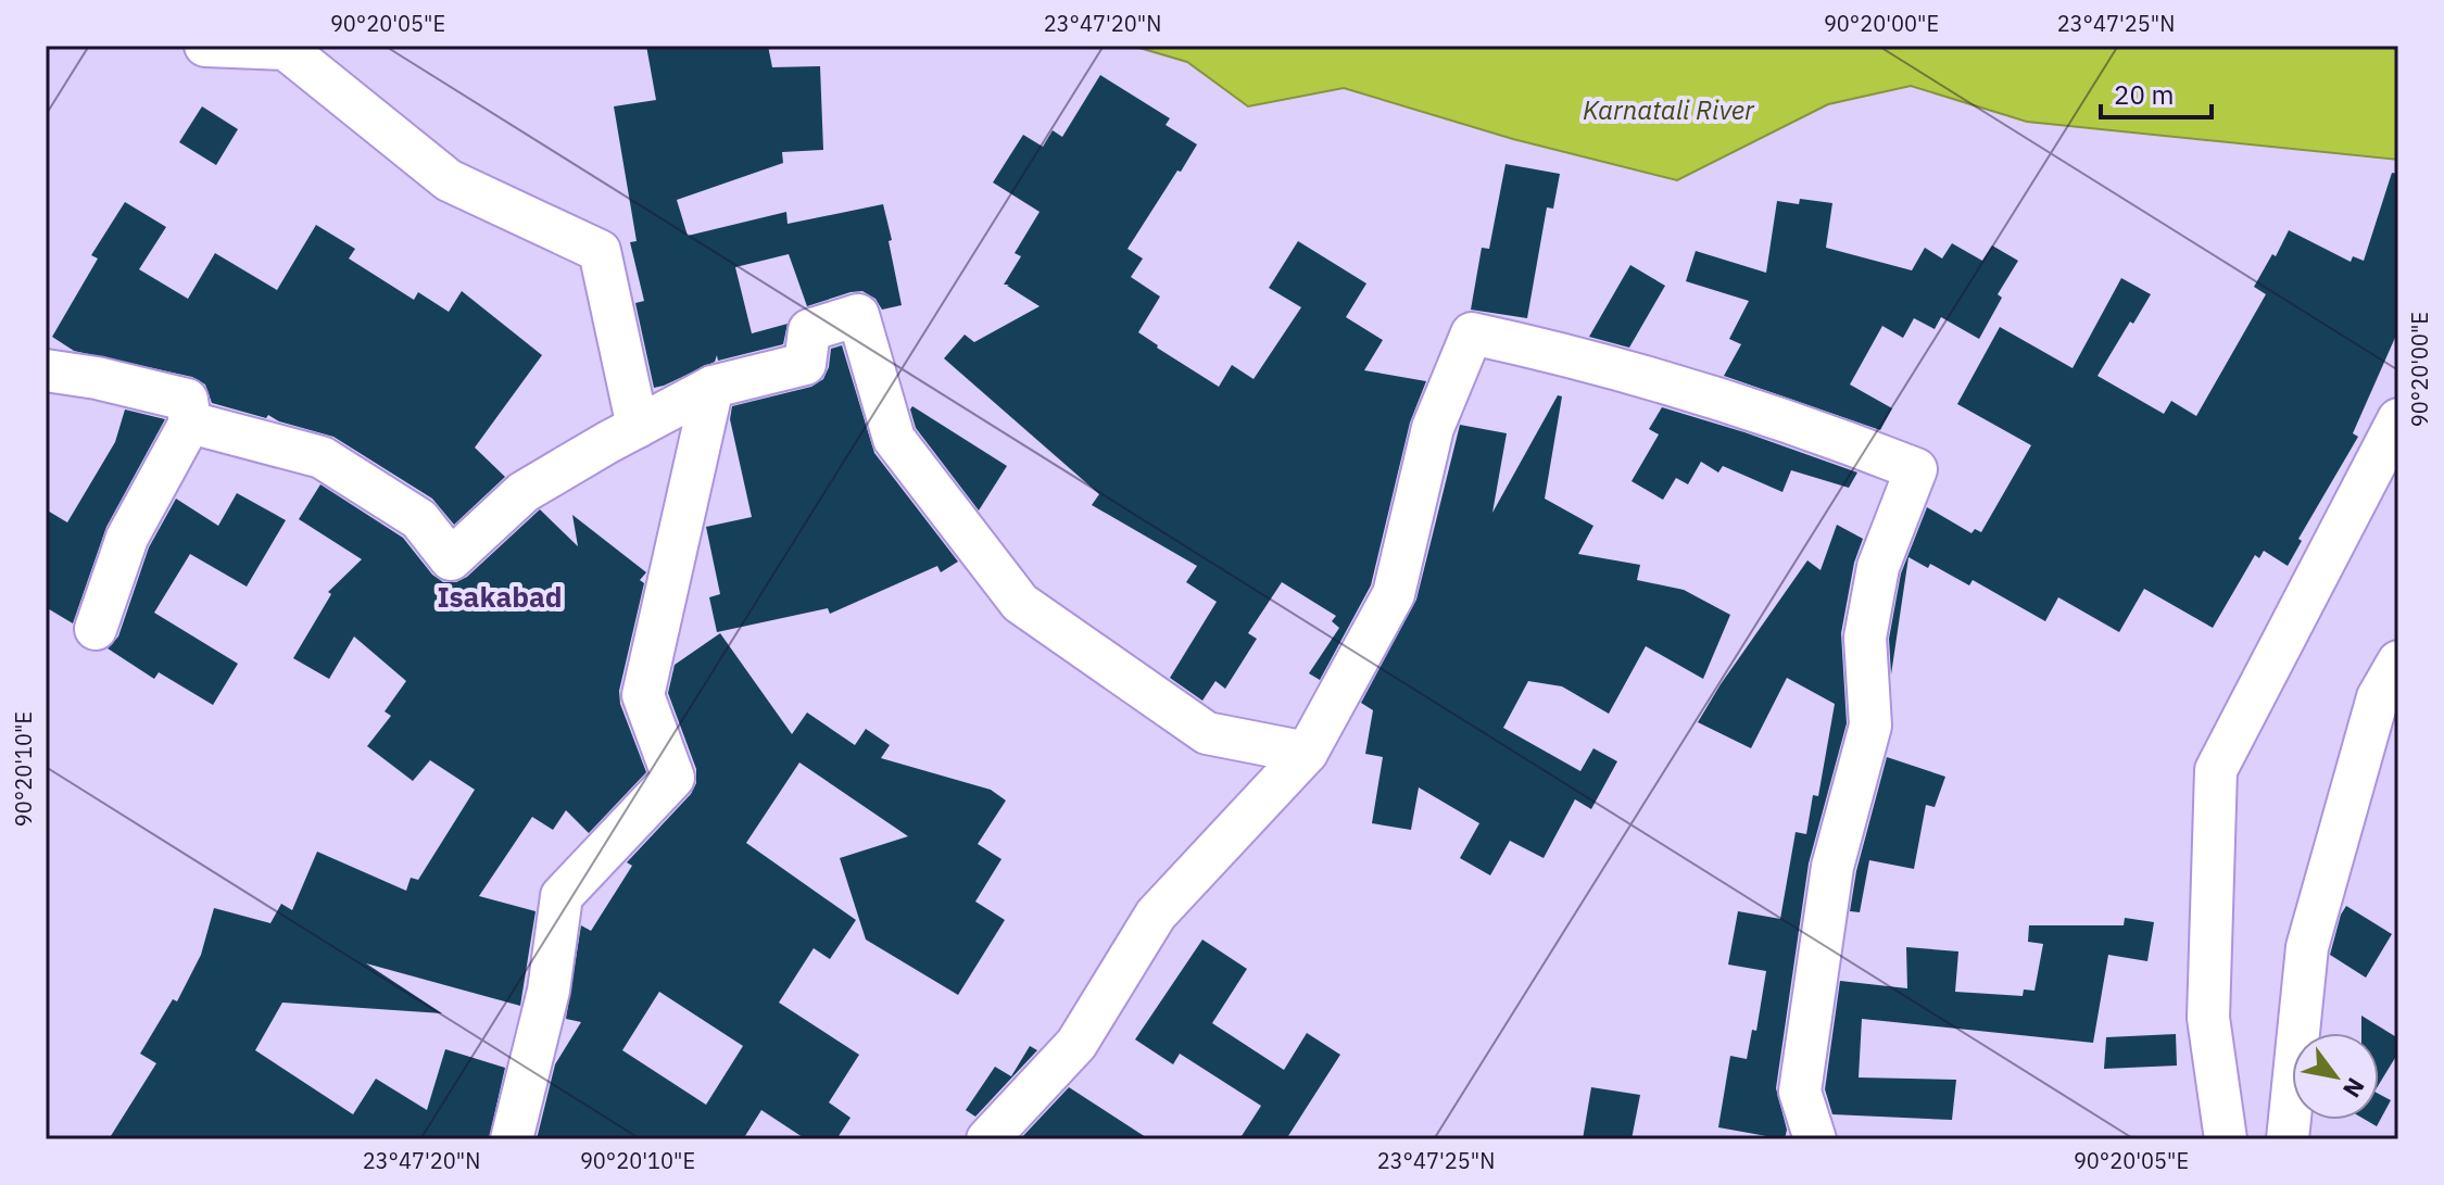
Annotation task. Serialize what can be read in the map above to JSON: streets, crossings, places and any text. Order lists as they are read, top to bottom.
{
  "districts": ["Isakabad"],
  "water": ["Karnatali River"],
  "scale_bar": "20 m",
  "north": "bottom right",
  "coordinates": [
    "90°20'05\"E",
    "23°47'20\"N",
    "90°20'00\"E",
    "23°47'25\"N",
    "90°20'10\"E"
  ]
}
